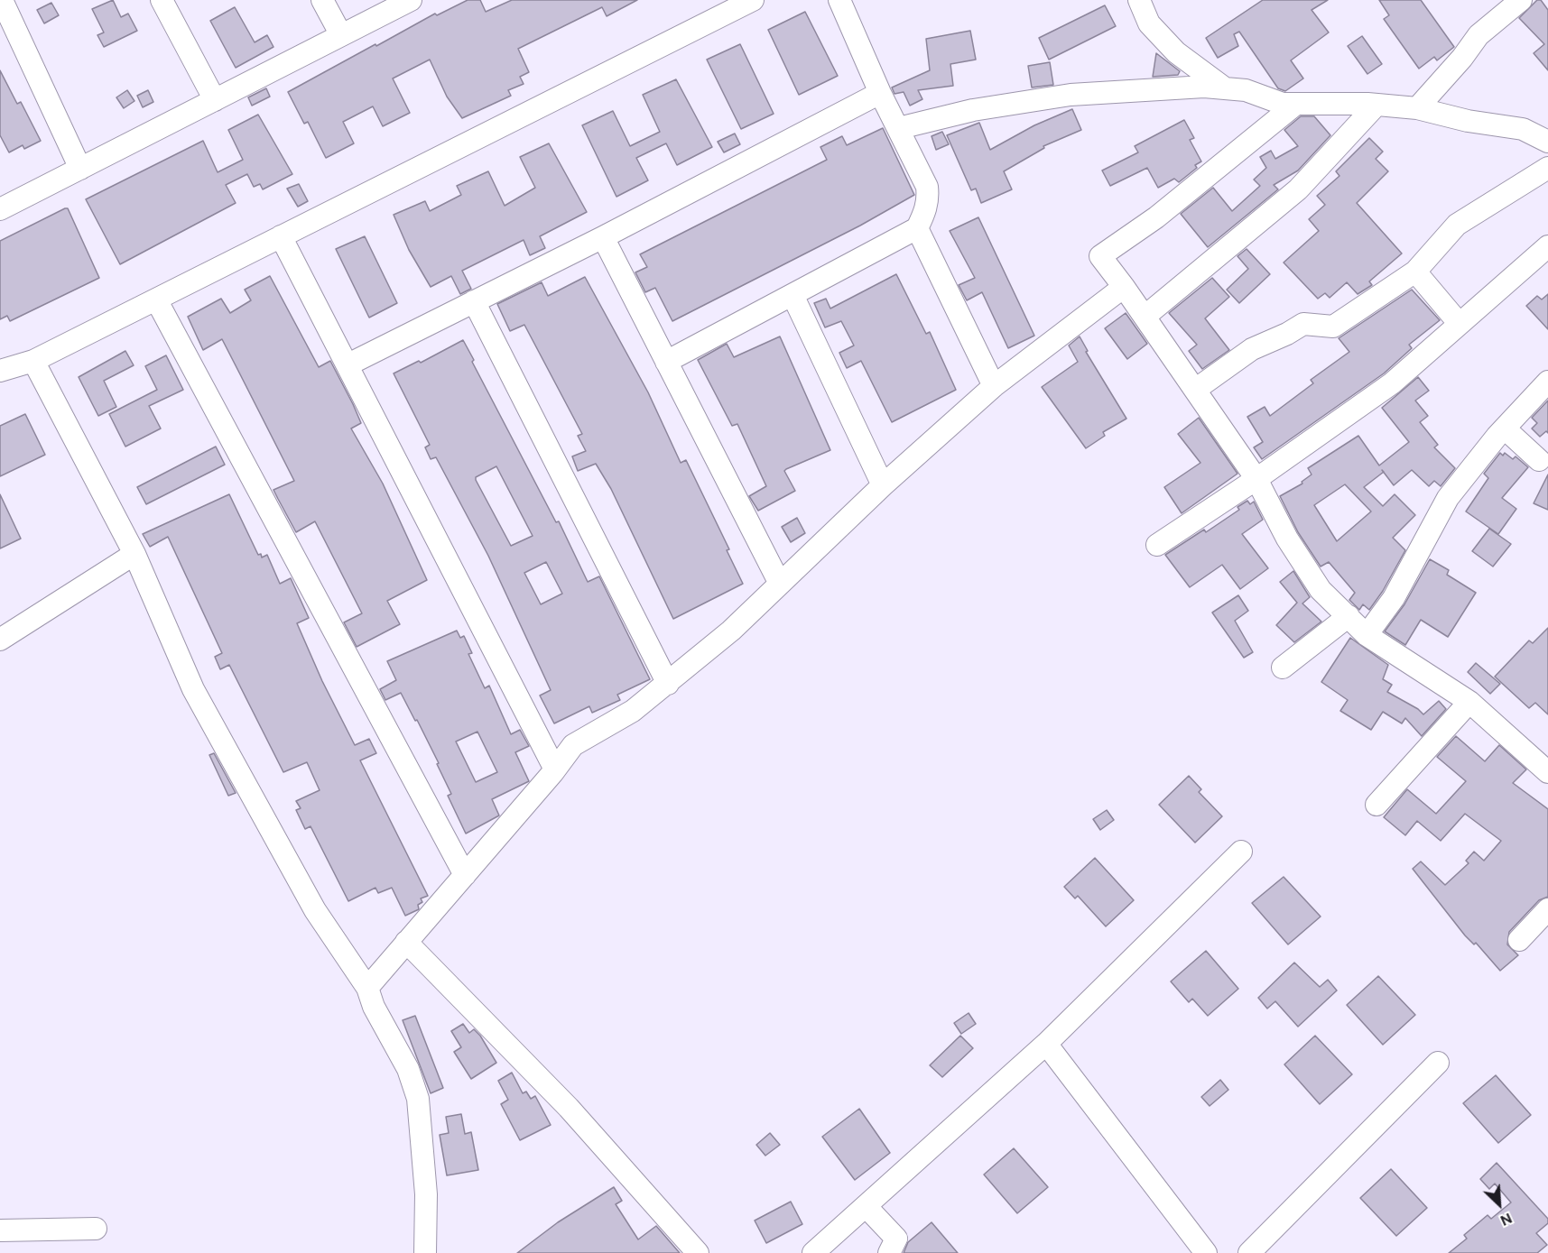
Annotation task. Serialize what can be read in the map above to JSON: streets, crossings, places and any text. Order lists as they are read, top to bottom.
{
  "north": "bottom right"
}
